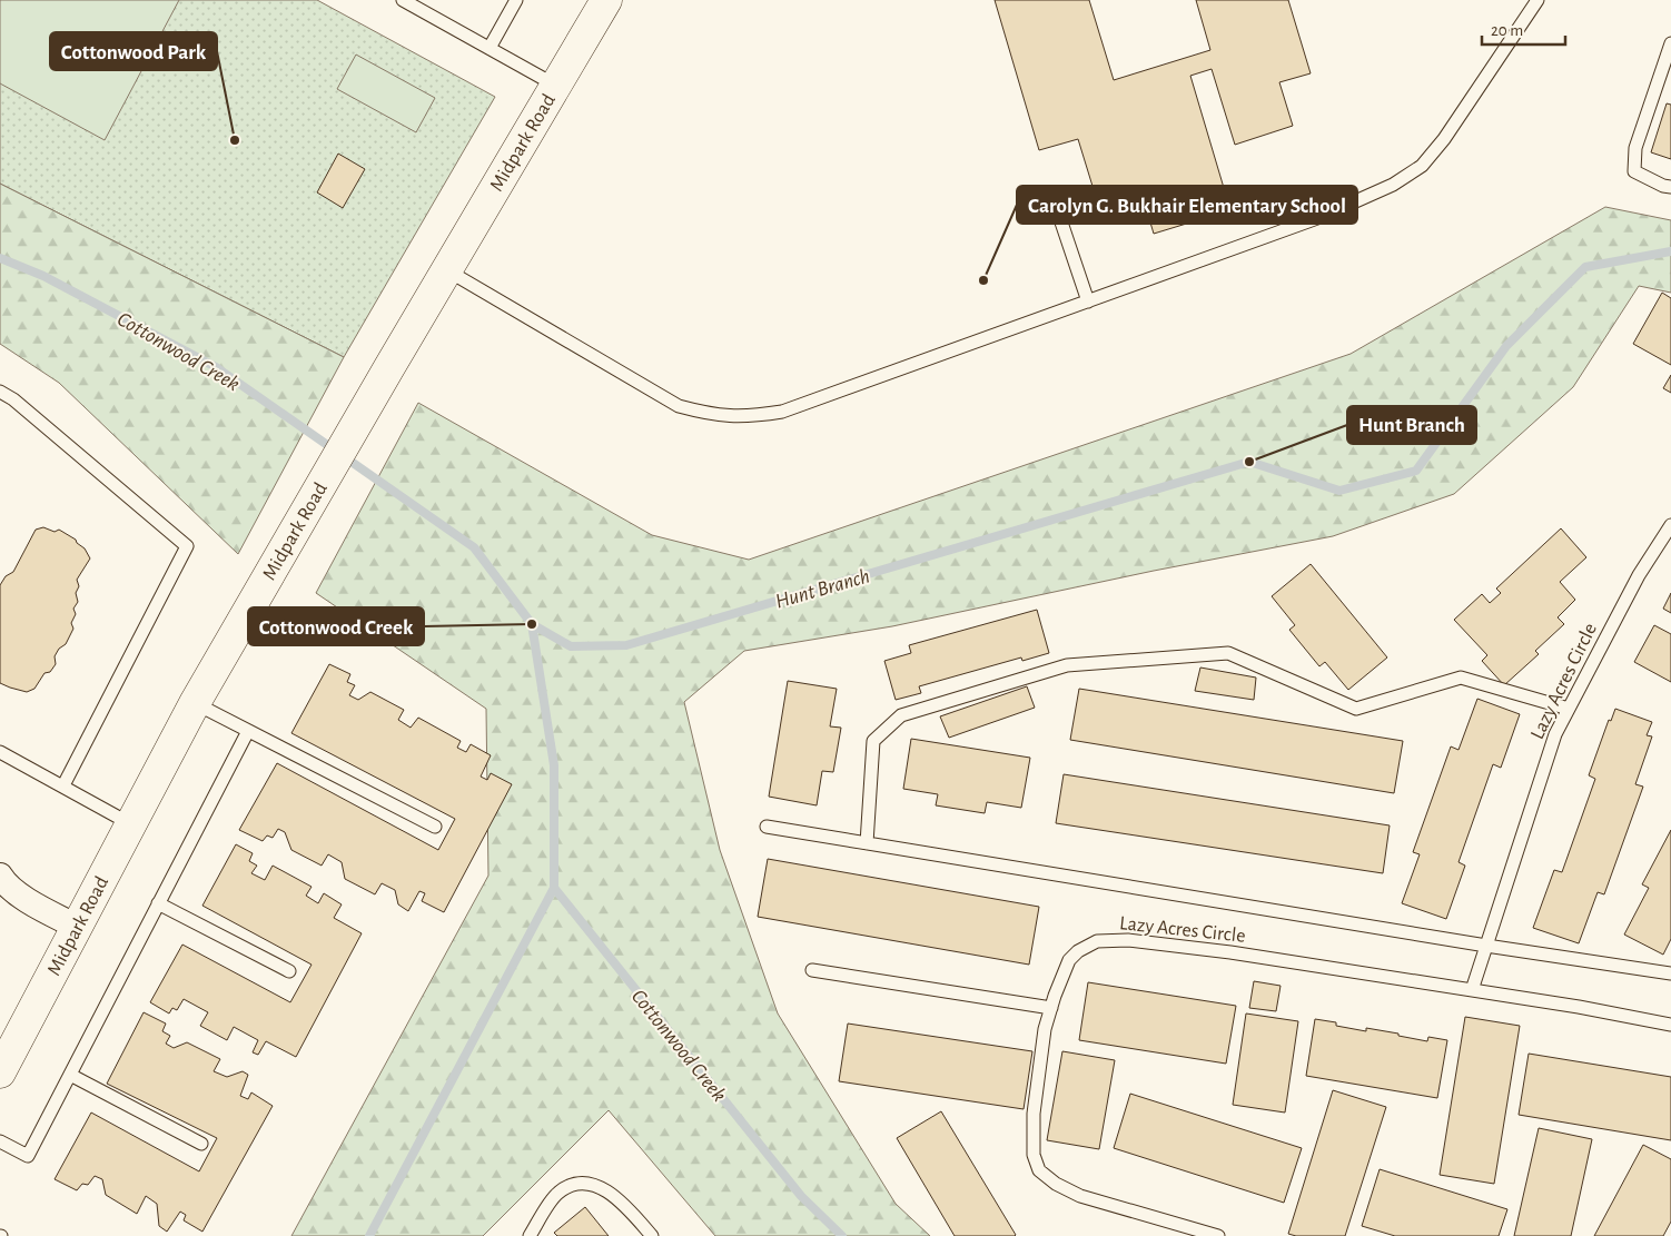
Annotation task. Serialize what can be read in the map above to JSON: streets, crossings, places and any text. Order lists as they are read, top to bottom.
{
  "streets": {
    "street": ["Midpark Road"],
    "lane": ["Lazy Acres Circle"]
  },
  "water": ["Cottonwood Creek", "Hunt Branch"],
  "places": [
    "Cottonwood Park",
    "Carolyn G. Bukhair Elementary School",
    "Hunt Branch",
    "Cottonwood Creek"
  ],
  "scale_bar": "20 m"
}
